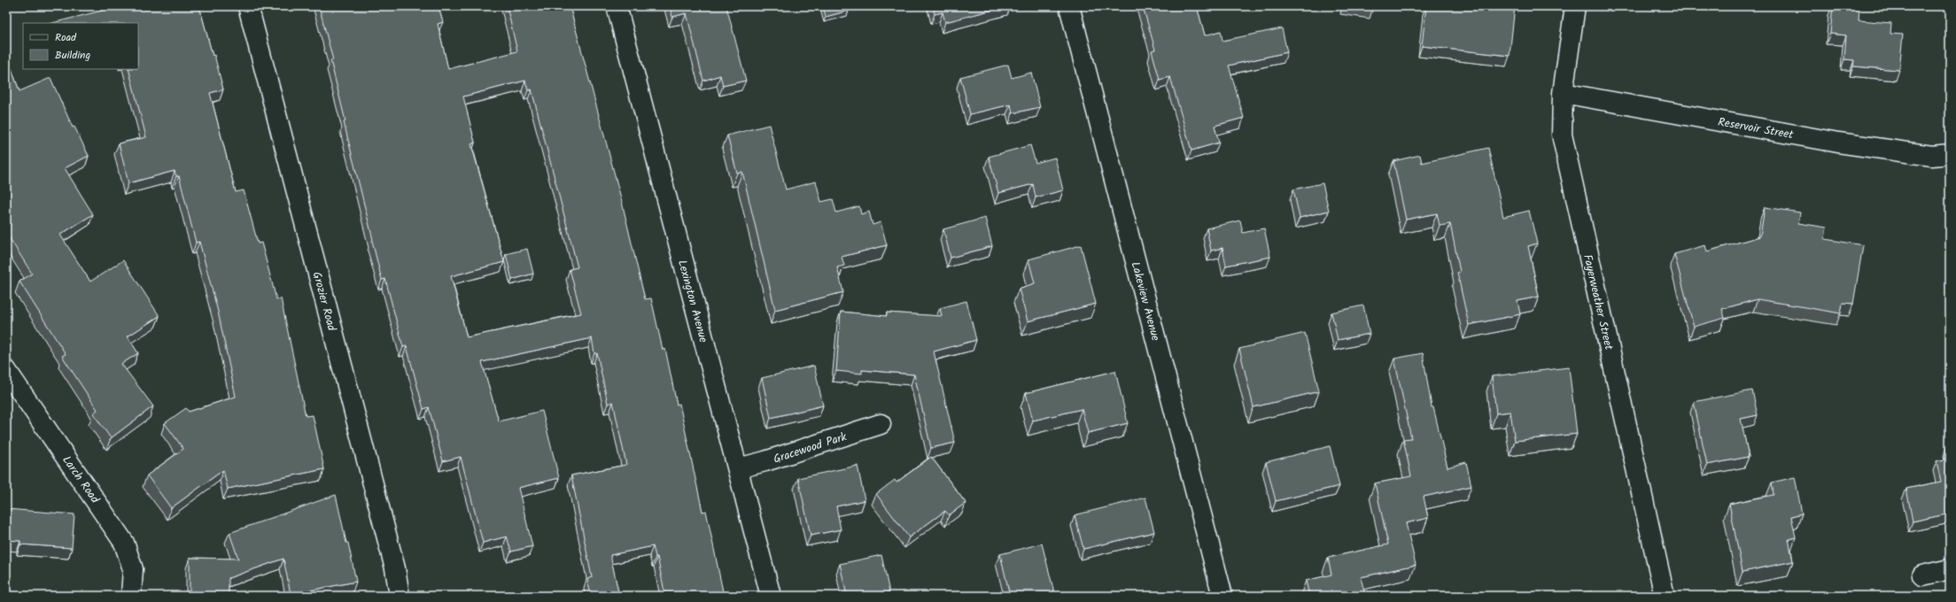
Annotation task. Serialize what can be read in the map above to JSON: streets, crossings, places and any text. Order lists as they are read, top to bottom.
{
  "streets": {
    "street": [
      "Reservoir Street",
      "Grozier Road",
      "Lexington Avenue",
      "Lakeview Avenue",
      "Fayerweather Street",
      "Gracewood Park",
      "Larch Road"
    ]
  },
  "crossings": [
    ["Reservoir Street", "Fayerweather Street"],
    ["Lexington Avenue", "Gracewood Park"]
  ],
  "legend": ["Road", "Building"]
}
